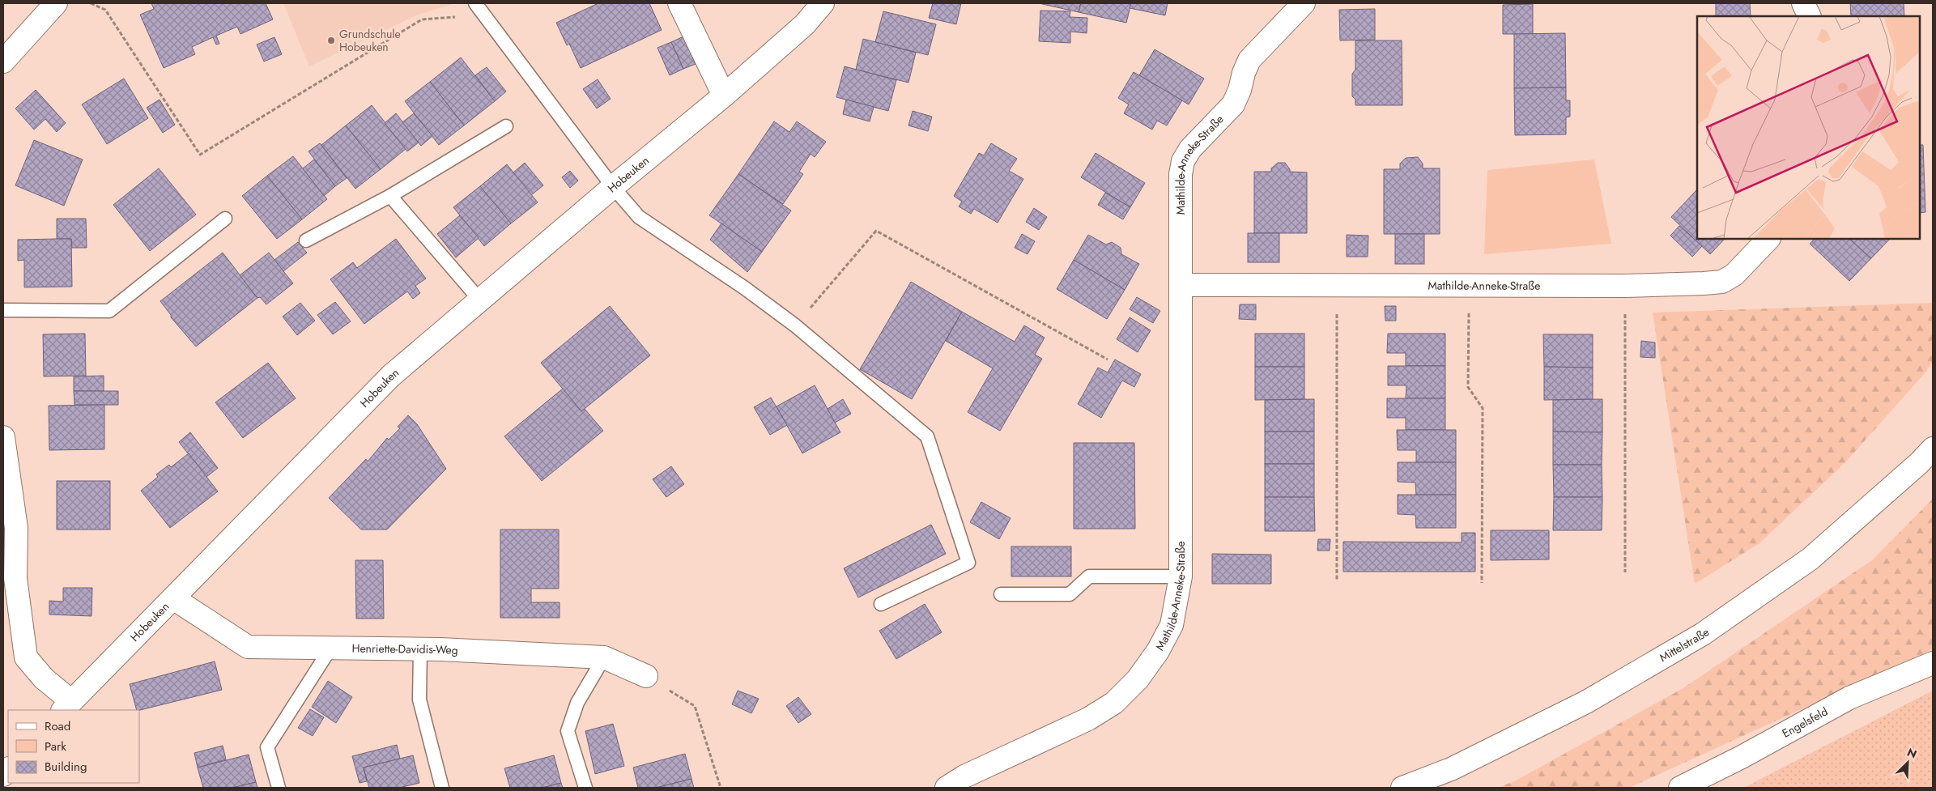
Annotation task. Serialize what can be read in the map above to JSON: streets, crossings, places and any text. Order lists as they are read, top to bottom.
{
  "streets": {
    "street": [
      "Mathilde-Anneke-Straße",
      "Hobeuken",
      "Mittelstraße",
      "Henriette-Davidis-Weg",
      "Engelsfeld"
    ]
  },
  "crossings": [
    ["Hobeuken", "Henriette-Davidis-Weg"]
  ],
  "places": ["Grundschule Hobeuken"],
  "legend": ["Road", "Park", "Building"],
  "north": "top right"
}
